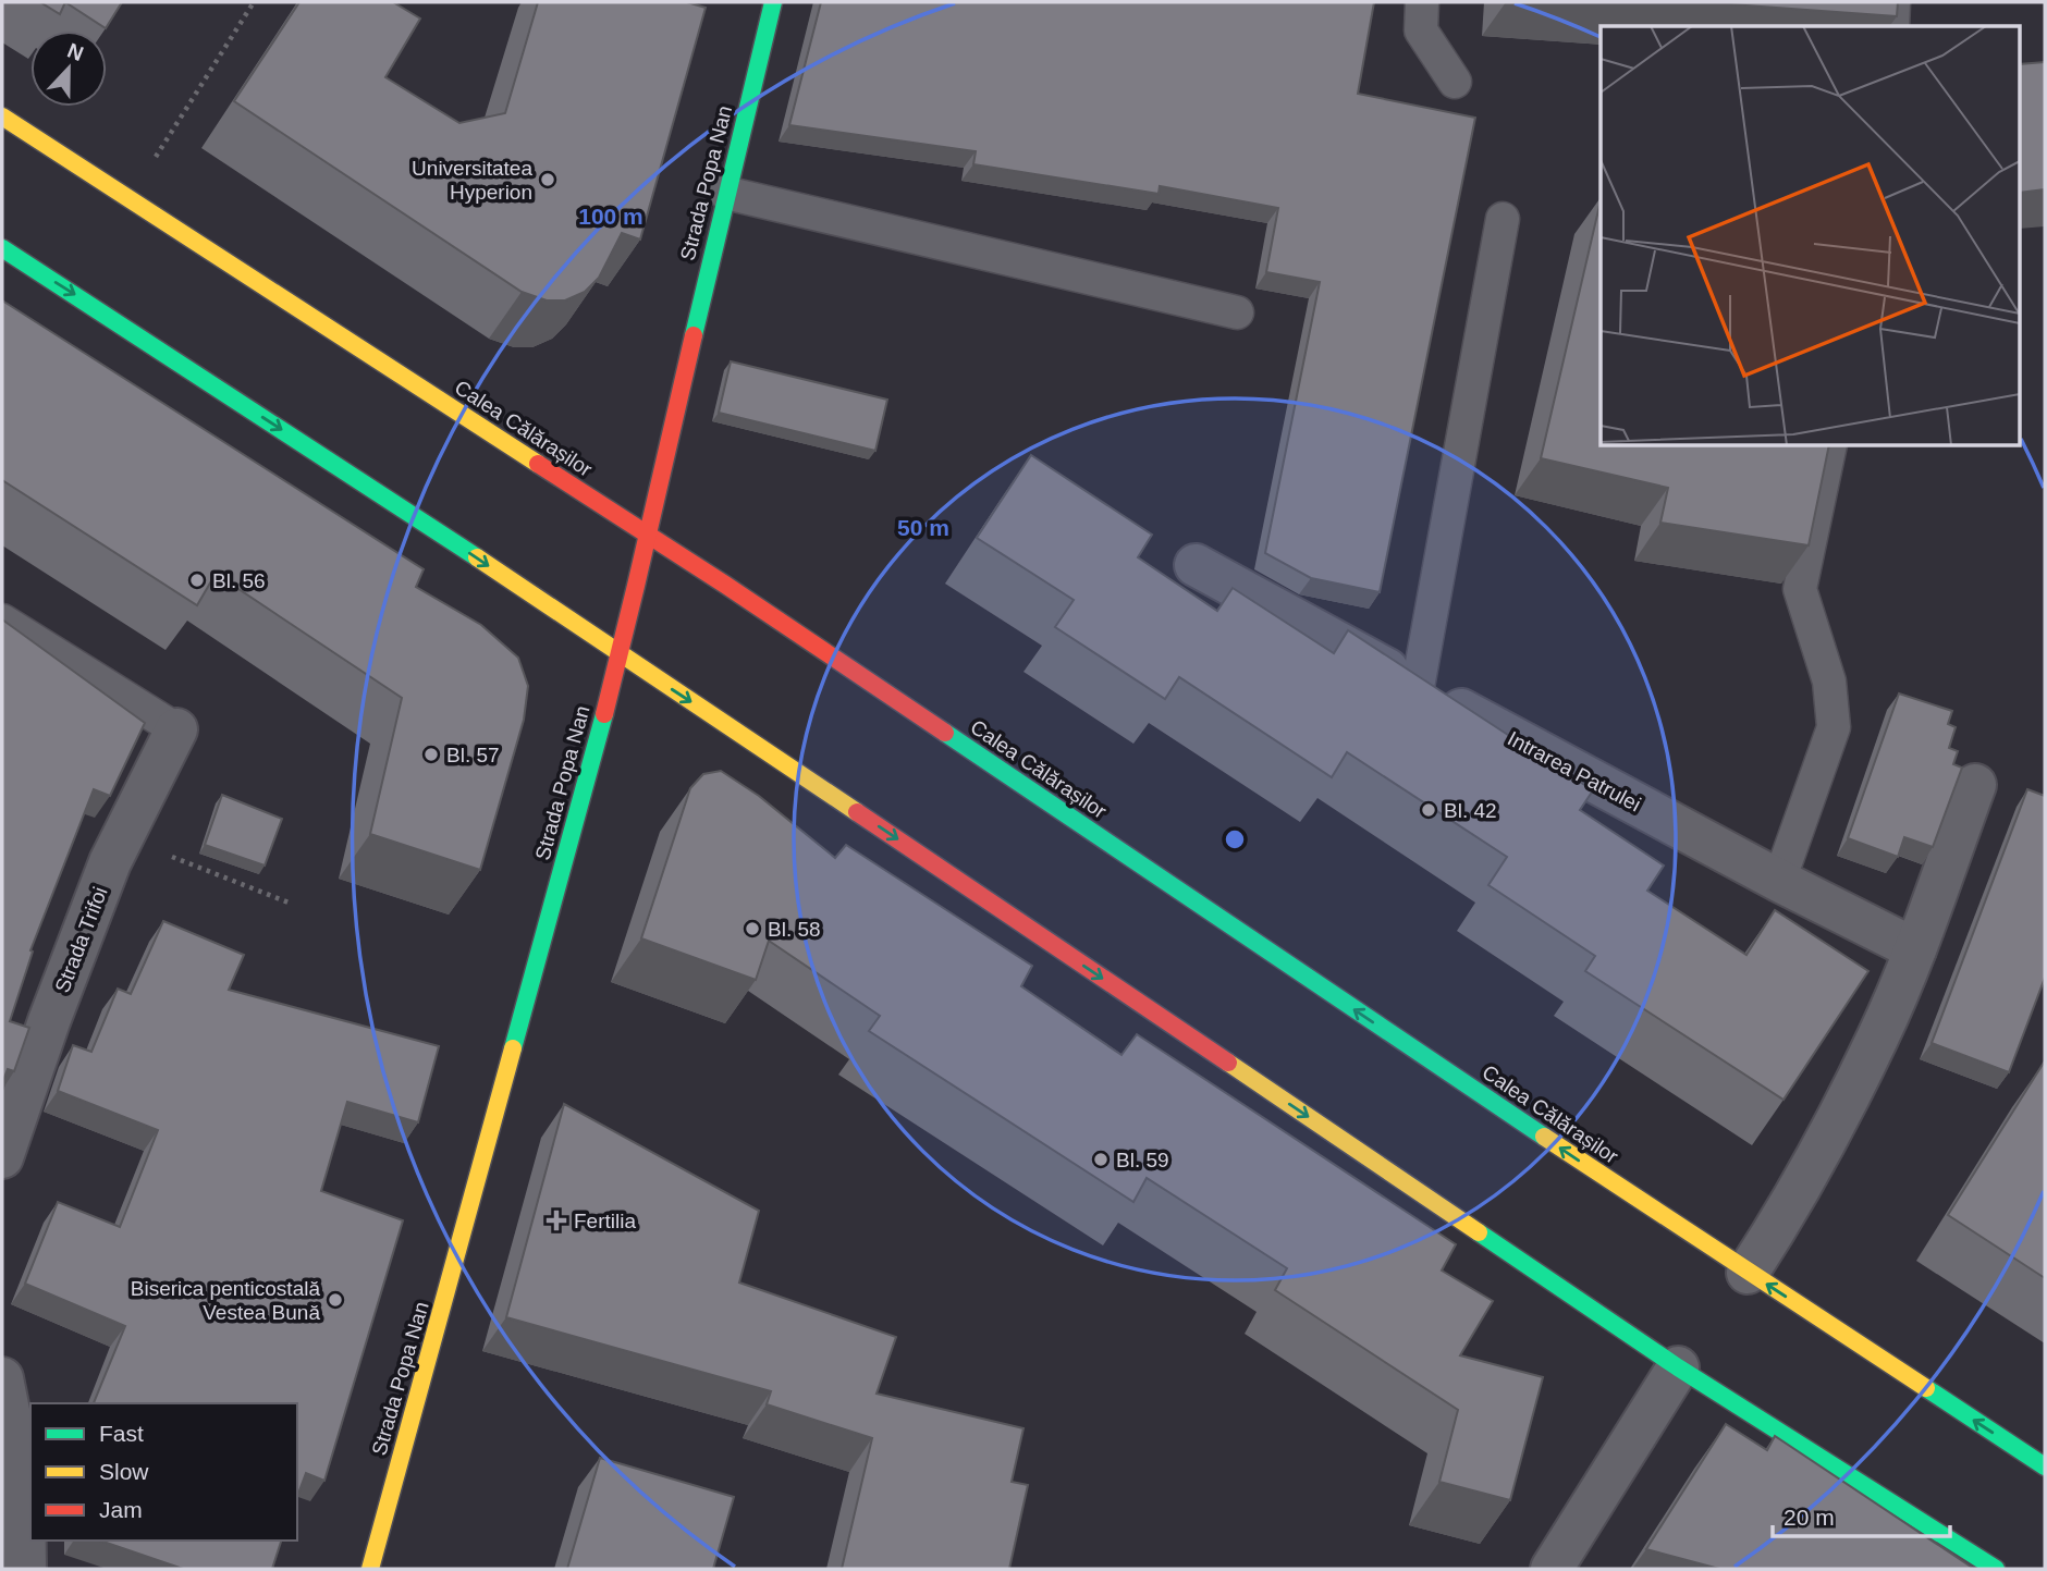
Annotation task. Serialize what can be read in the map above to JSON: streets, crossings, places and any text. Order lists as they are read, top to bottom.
{
  "streets": {
    "main road": ["Strada Popa Nan", "Calea Călărașilor"],
    "street": ["Intrarea Patrulei", "Strada Trifoi"]
  },
  "crossings": [
    ["Strada Popa Nan", "Calea Călărașilor"]
  ],
  "places": {
    "other": [
      "Universitatea Hyperion",
      "Bl. 56",
      "Bl. 57",
      "Bl. 42",
      "Bl. 58",
      "Bl. 59",
      "Biserica penticostală Vestea Bună"
    ],
    "health": ["Fertilia"]
  },
  "legend": ["Fast", "Slow", "Jam"],
  "scale_bar": "20 m",
  "north": "top",
  "rings": ["100 m", "50 m"]
}
